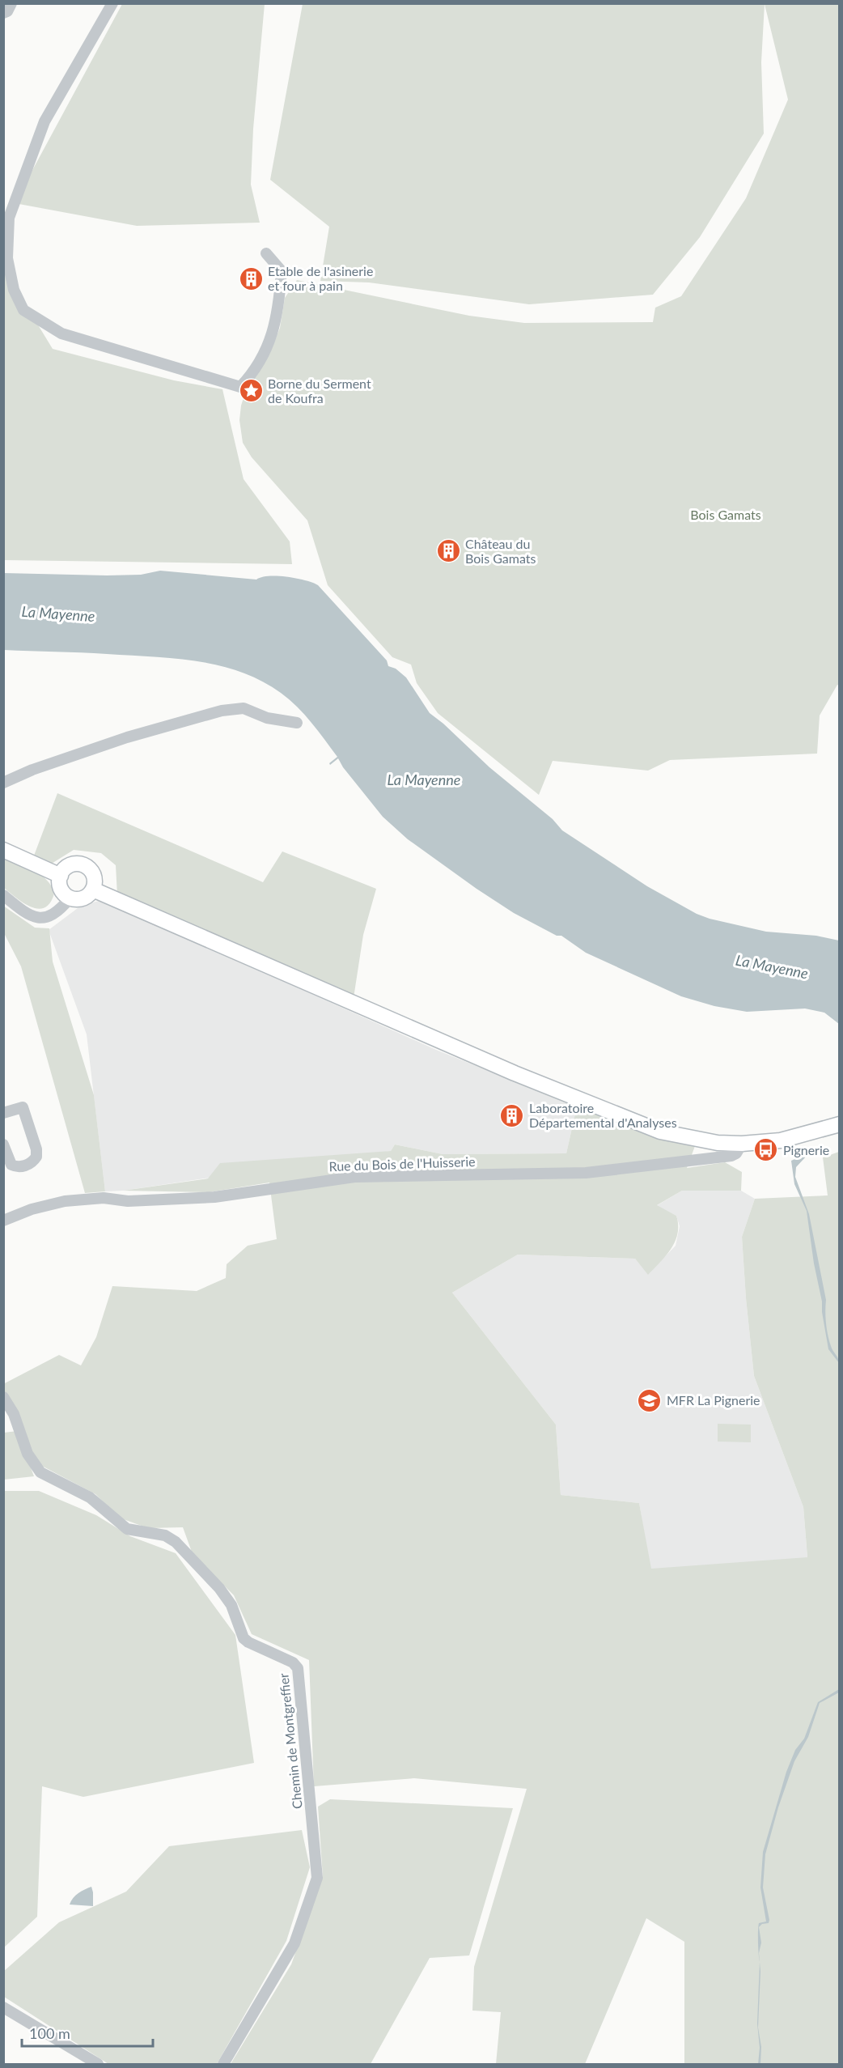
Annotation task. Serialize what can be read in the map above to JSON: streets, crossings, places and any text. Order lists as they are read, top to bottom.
{
  "streets": {
    "street": ["Rue du Bois de l'Huisserie", "Chemin de Montgreffier"]
  },
  "water": ["La Mayenne"],
  "parks": ["Bois Gamats"],
  "places": {
    "building": ["Etable de l'asinerie et four à pain", "Château du Bois Gamats", "Laboratoire Départemental d'Analyses"],
    "place": ["Borne du Serment de Koufra"],
    "bus stop": ["Pignerie"],
    "school or university": ["MFR La Pignerie"]
  },
  "scale_bar": "100 m"
}
